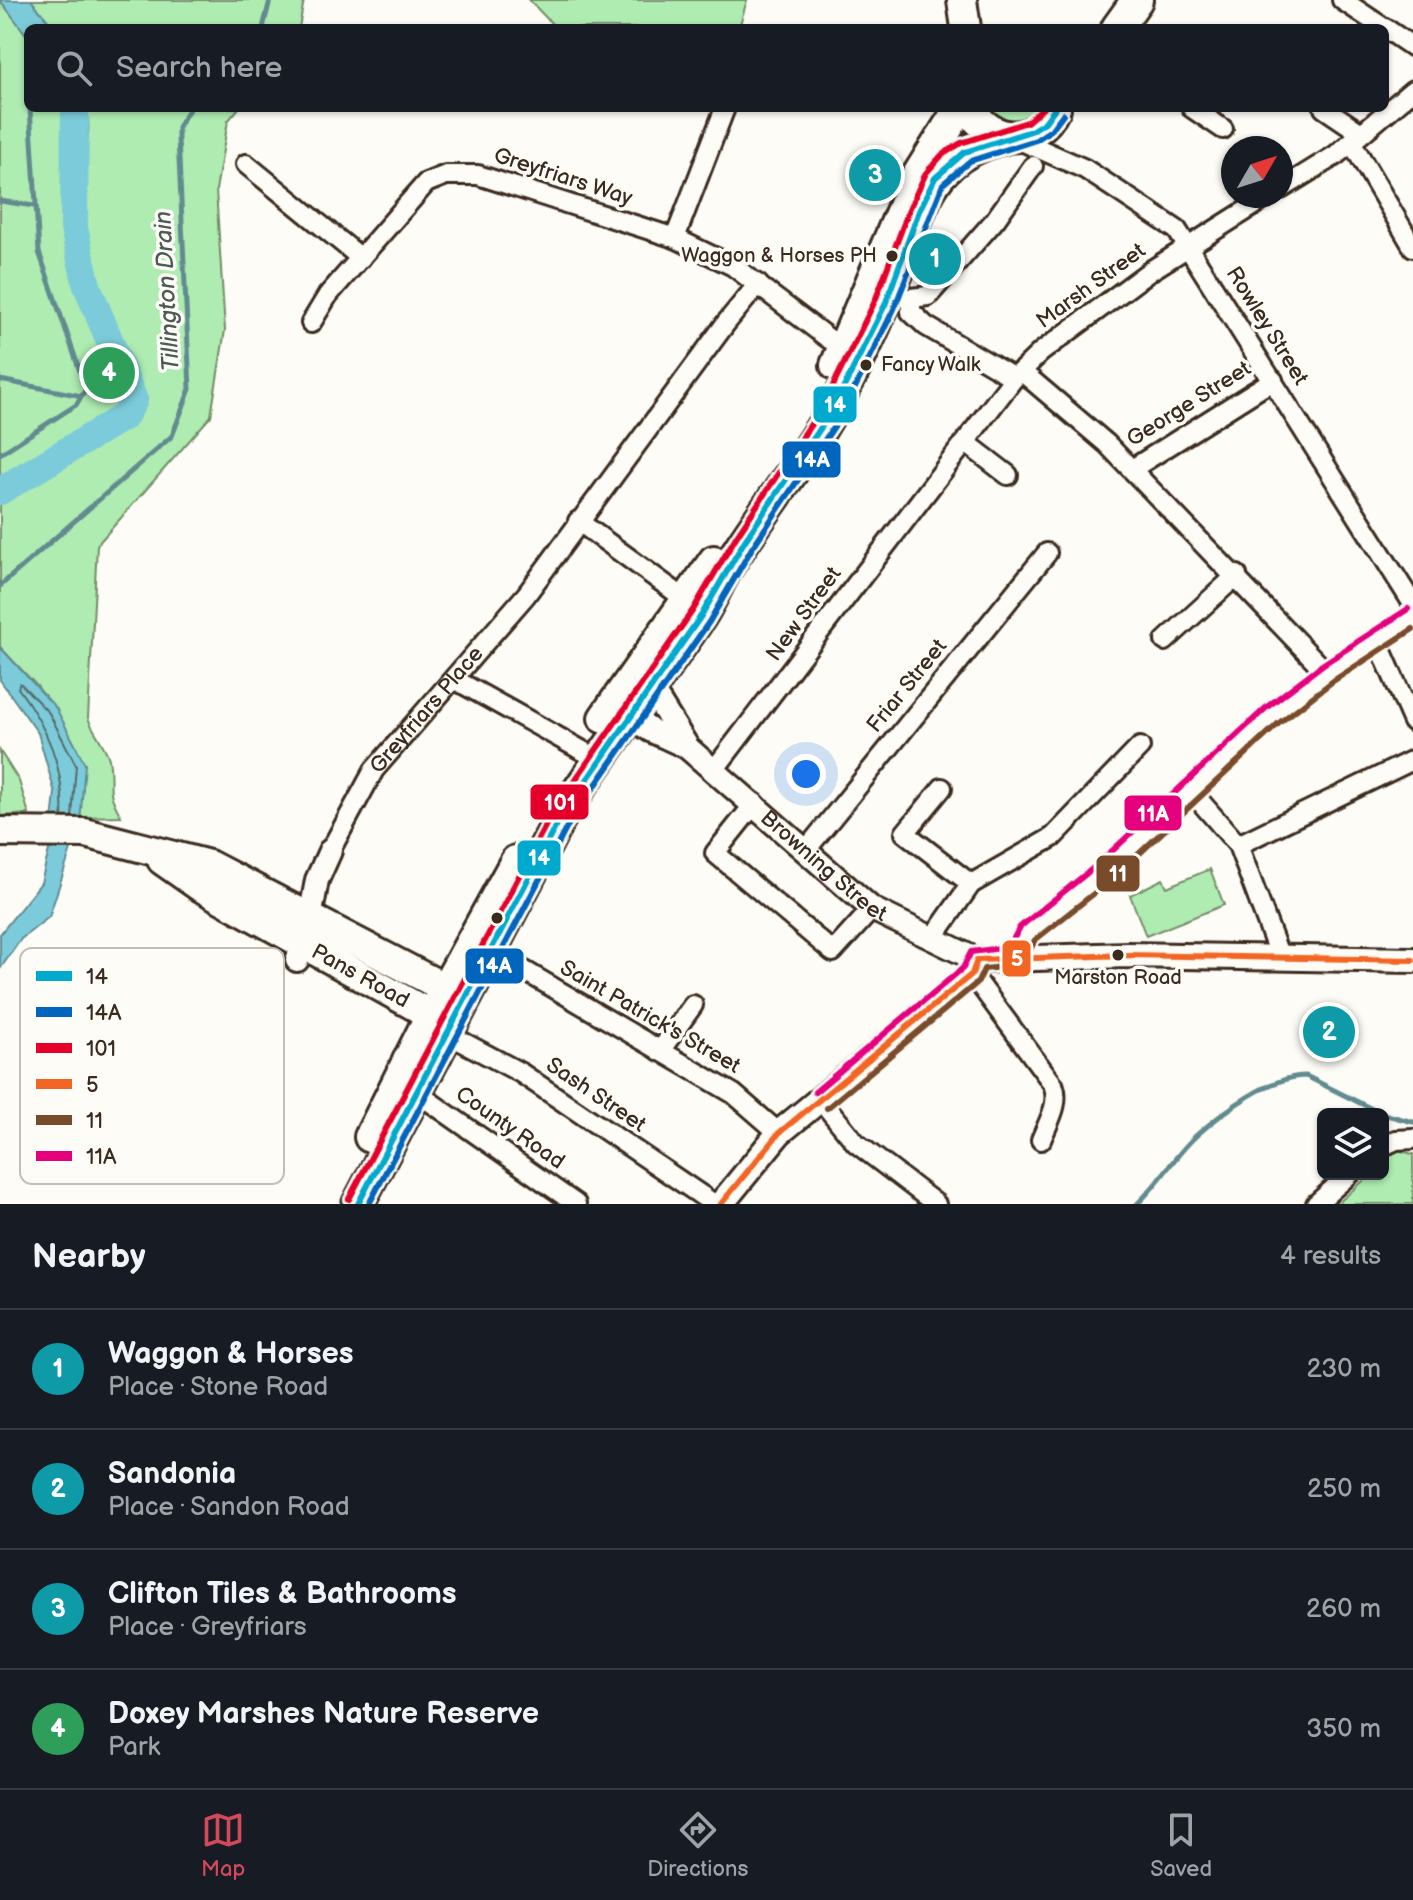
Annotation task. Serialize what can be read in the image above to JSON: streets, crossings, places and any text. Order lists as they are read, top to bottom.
{
  "streets": {
    "main road": ["Pans Road"],
    "street": [
      "Greyfriars Way",
      "Marsh Street",
      "Rowley Street",
      "George Street",
      "New Street",
      "Friar Street",
      "Greyfriars Place",
      "Browning Street",
      "Saint Patrick's Street",
      "Sash Street",
      "County Road"
    ]
  },
  "crossings": [
    ["Greyfriars Way", "Greyfriars Place"],
    ["Marsh Street", "Rowley Street"],
    ["Marsh Street", "New Street"],
    ["Rowley Street", "George Street"],
    ["New Street", "Browning Street"],
    ["Friar Street", "Browning Street"],
    ["Greyfriars Place", "Pans Road"],
    ["Pans Road", "Sash Street"]
  ],
  "water": ["Tillington Drain"],
  "places": ["Waggon & Horses PH", "Fancy Walk", "Marston Road"],
  "lines": [
    "transit line 14",
    "transit line 101",
    "transit line 14A",
    "transit line 11A",
    "transit line 11",
    "transit line 5"
  ],
  "legend": [
    "14",
    "14A",
    "101",
    "5",
    "11",
    "11A"
  ],
  "north": "top right",
  "page": {
    "search": "Search here",
    "pins": [
      "3",
      "1",
      "4",
      "2"
    ],
    "heading": ["Nearby", "4 results"],
    "list": [
      {
        "mark": "1",
        "name": "Waggon & Horses",
        "note": "Place · Stone Road",
        "value": "230 m"
      },
      {
        "mark": "2",
        "name": "Sandonia",
        "note": "Place · Sandon Road",
        "value": "250 m"
      },
      {
        "mark": "3",
        "name": "Clifton Tiles & Bathrooms",
        "note": "Place · Greyfriars",
        "value": "260 m"
      },
      {
        "mark": "4",
        "name": "Doxey Marshes Nature Reserve",
        "note": "Park",
        "value": "350 m"
      }
    ],
    "nav": ["Map", "Directions", "Saved"]
  }
}
